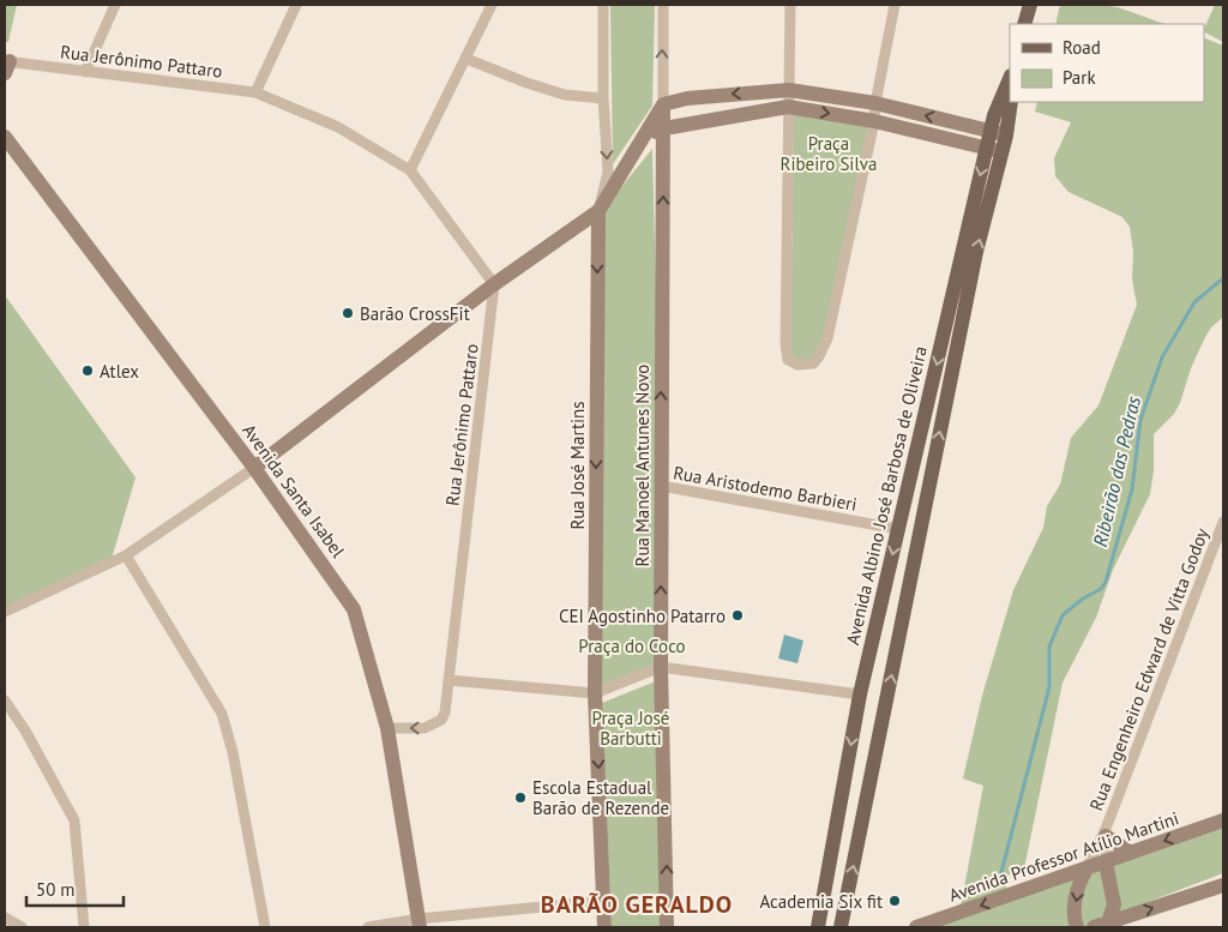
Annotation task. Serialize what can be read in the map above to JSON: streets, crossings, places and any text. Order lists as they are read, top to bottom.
{
  "streets": {
    "main road": ["Avenida Albino José Barbosa de Oliveira"],
    "street": [
      "Rua Jerônimo Pattaro",
      "Rua José Martins",
      "Rua Manoel Antunes Novo",
      "Rua Aristodemo Barbieri",
      "Avenida Santa Isabel",
      "Rua Engenheiro Edward de Vitta Godoy",
      "Avenida Professor Atílio Martini"
    ]
  },
  "crossings": [
    ["Rua Jerônimo Pattaro", "Avenida Santa Isabel"],
    ["Rua Manoel Antunes Novo", "Rua Aristodemo Barbieri"],
    ["Rua Aristodemo Barbieri", "Avenida Albino José Barbosa de Oliveira"],
    ["Rua Engenheiro Edward de Vitta Godoy", "Avenida Professor Atílio Martini"]
  ],
  "one_way": ["Rua José Martins", "Rua Manoel Antunes Novo", "Avenida Professor Atílio Martini"],
  "districts": ["BARÃO GERALDO"],
  "water": ["Ribeirão das Pedras"],
  "parks": ["Praça Ribeiro Silva", "Praça do Coco", "Praça José Barbutti"],
  "places": [
    "Barão CrossFit",
    "Atlex",
    "CEI Agostinho Patarro",
    "Escola Estadual Barão de Rezende",
    "Academia Six fit"
  ],
  "legend": ["Road", "Park"],
  "scale_bar": "50 m"
}
